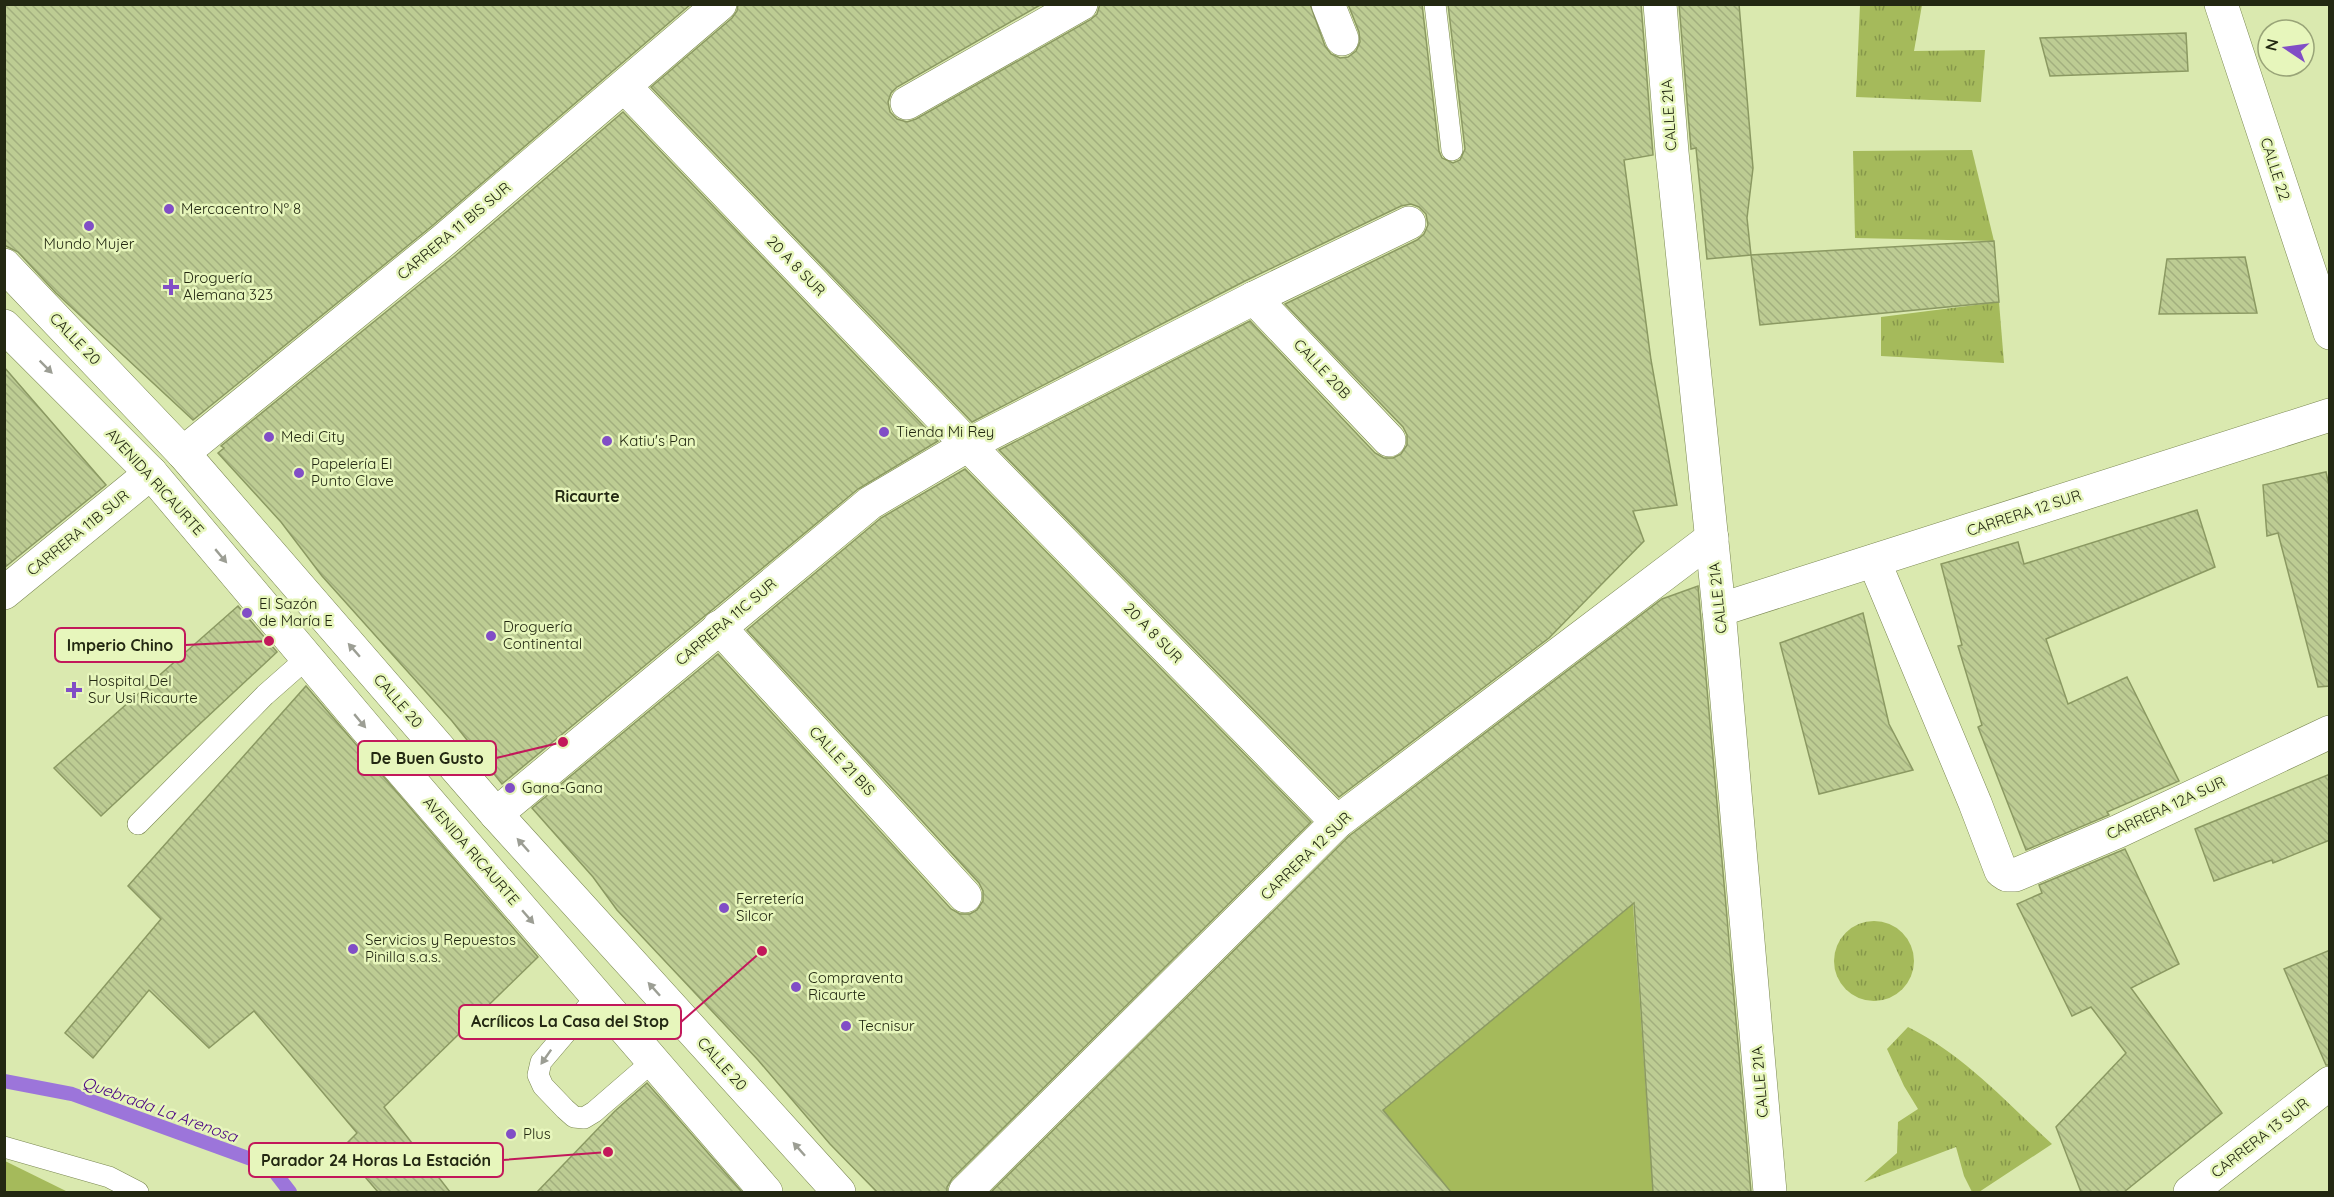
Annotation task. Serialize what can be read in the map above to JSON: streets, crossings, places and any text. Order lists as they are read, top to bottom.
{
  "streets": {
    "street": [
      "CALLE 21A",
      "CALLE 22",
      "CARRERA 11 BIS SUR",
      "20 A 8 SUR",
      "CALLE 20",
      "CALLE 20B",
      "AVENIDA RICAURTE",
      "CARRERA 12 SUR",
      "CARRERA 11B SUR",
      "CARRERA 11C SUR",
      "CALLE 21 BIS",
      "CARRERA 12A SUR",
      "CARRERA 13 SUR"
    ]
  },
  "crossings": [
    ["CALLE 21A", "CARRERA 12 SUR"],
    ["CARRERA 11 BIS SUR", "20 A 8 SUR"],
    ["CARRERA 11 BIS SUR", "CALLE 20"],
    ["20 A 8 SUR", "CARRERA 12 SUR"],
    ["20 A 8 SUR", "CARRERA 11C SUR"],
    ["CALLE 20", "CARRERA 11C SUR"],
    ["AVENIDA RICAURTE", "CARRERA 11B SUR"],
    ["CARRERA 12 SUR", "CARRERA 12A SUR"],
    ["CARRERA 11C SUR", "CALLE 21 BIS"]
  ],
  "one_way": ["CALLE 20", "AVENIDA RICAURTE"],
  "districts": ["Ricaurte"],
  "water": ["Quebrada La Arenosa"],
  "places": {
    "other": [
      "Mercacentro Nº 8",
      "Mundo Mujer",
      "Tienda Mi Rey",
      "Medi City",
      "Katiu's Pan",
      "Papelería El Punto Clave",
      "El Sazón de María E",
      "Droguería Continental",
      "Imperio Chino",
      "De Buen Gusto",
      "Gana-Gana",
      "Ferretería Silcor",
      "Servicios y Repuestos Pinilla s.a.s.",
      "Acrílicos La Casa del Stop",
      "Compraventa Ricaurte",
      "Tecnisur",
      "Plus",
      "Parador 24 Horas La Estación"
    ],
    "health": ["Droguería Alemana 323", "Hospital Del Sur Usi Ricaurte"]
  },
  "north": "left"
}
